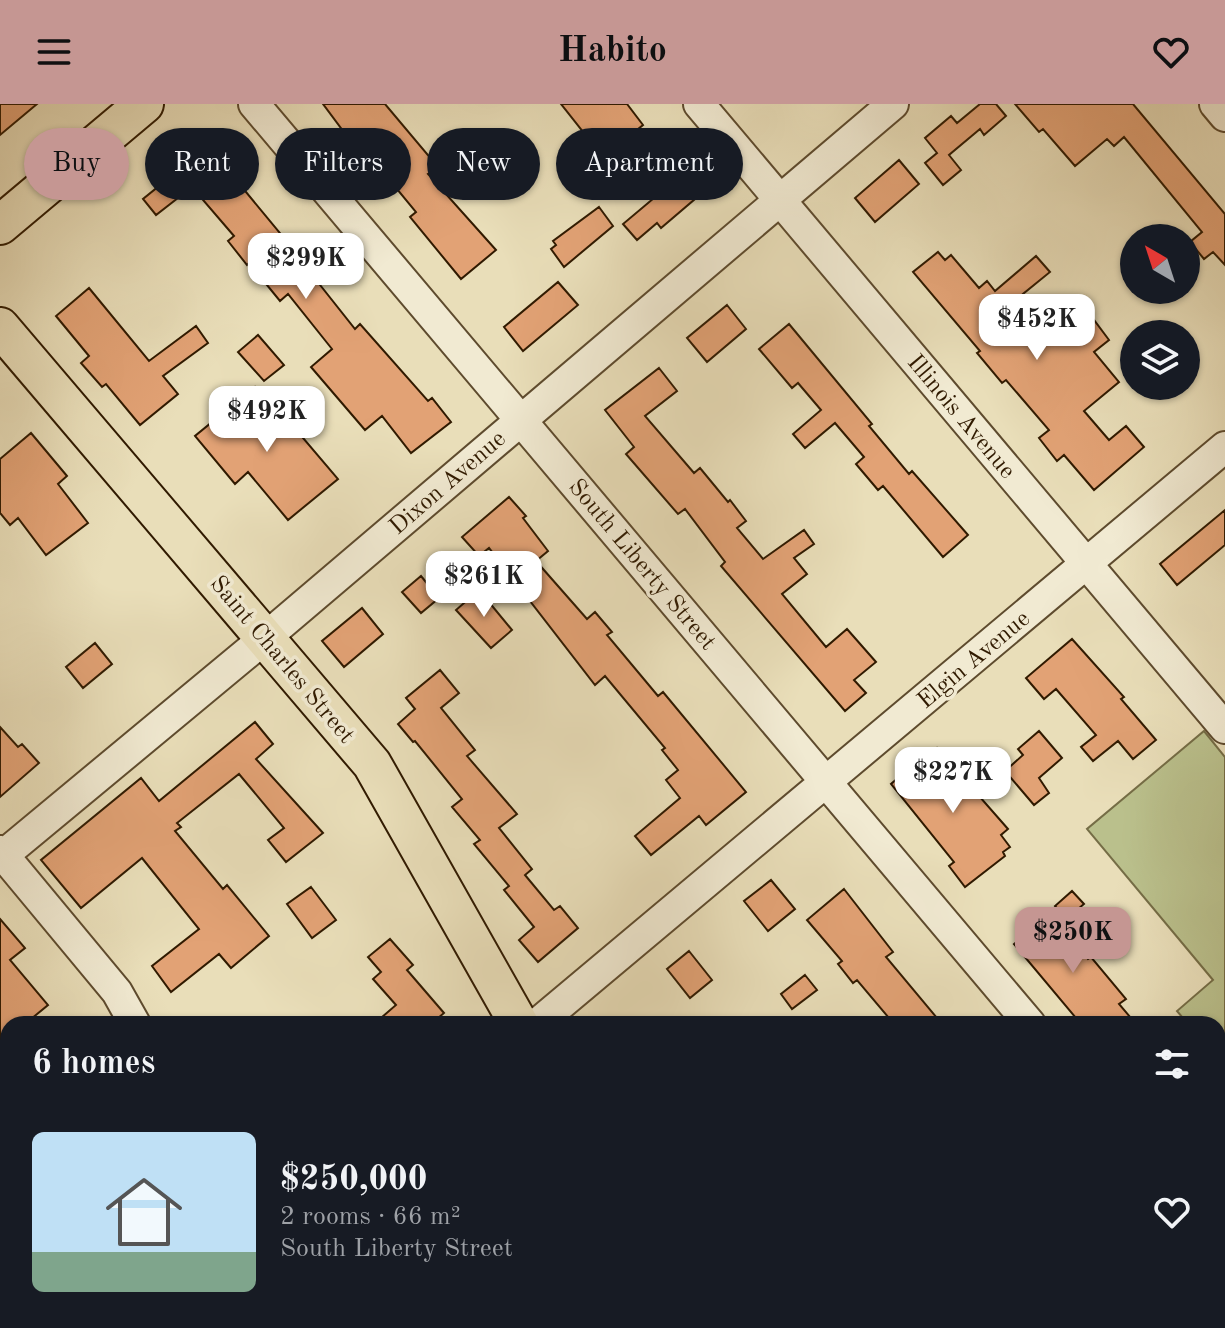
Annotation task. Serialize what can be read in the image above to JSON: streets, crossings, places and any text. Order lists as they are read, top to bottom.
{
  "streets": {
    "main road": ["Saint Charles Street"],
    "street": [
      "Illinois Avenue",
      "Dixon Avenue",
      "South Liberty Street",
      "Elgin Avenue"
    ]
  },
  "crossings": [
    ["Illinois Avenue", "Dixon Avenue"],
    ["Illinois Avenue", "Elgin Avenue"],
    ["Dixon Avenue", "South Liberty Street"],
    ["Dixon Avenue", "Saint Charles Street"],
    ["South Liberty Street", "Elgin Avenue"]
  ],
  "north": "top left",
  "page": {
    "header": "Habito",
    "chip": [
      "Buy",
      "Rent",
      "Filters",
      "New",
      "Apartment"
    ],
    "price": [
      "$299K",
      "$452K",
      "$492K",
      "$261K",
      "$227K",
      "$250K"
    ],
    "heading": "6 homes",
    "list": [
      {
        "name": "$250,000",
        "note": "2 rooms · 66 m² · South Liberty Street"
      }
    ]
  }
}
